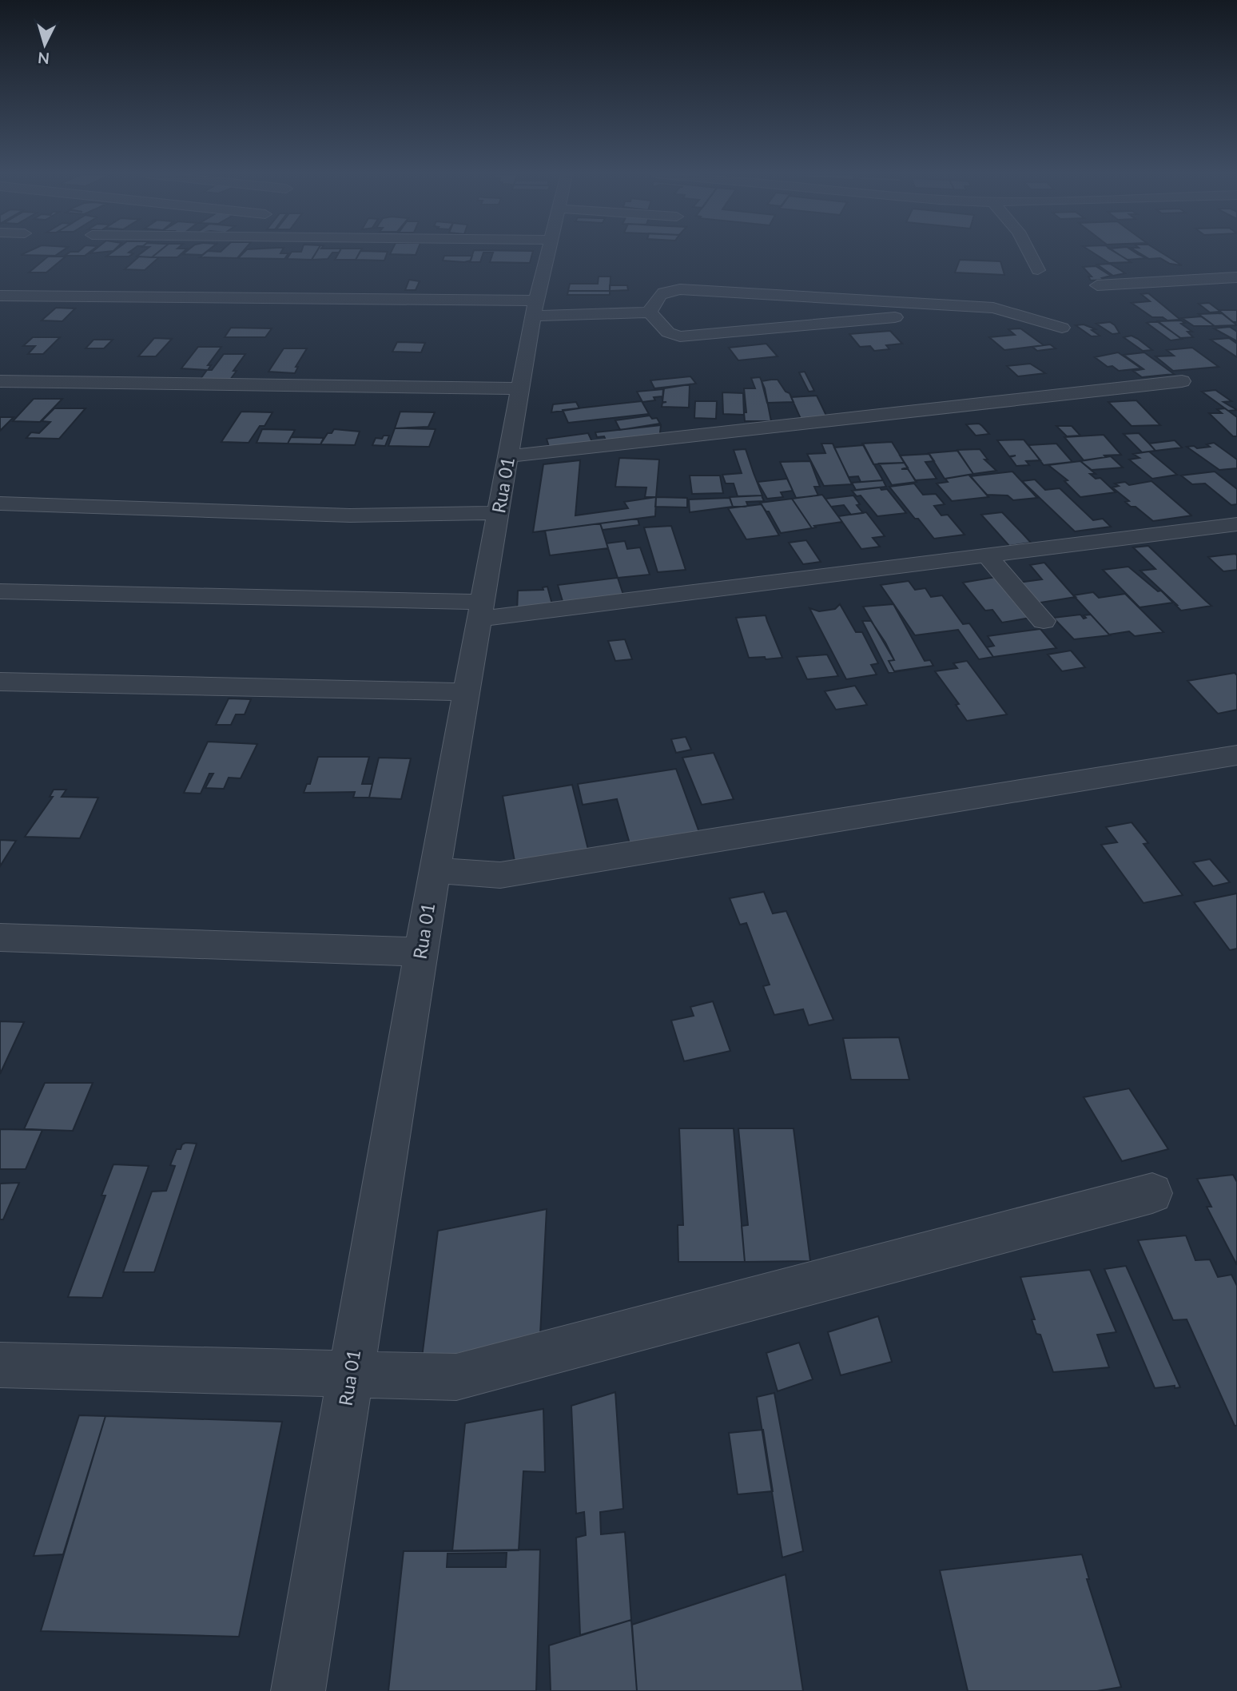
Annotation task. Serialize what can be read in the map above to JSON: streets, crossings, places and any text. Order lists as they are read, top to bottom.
{
  "streets": {
    "street": ["Rua 01"]
  },
  "north": "bottom"
}
